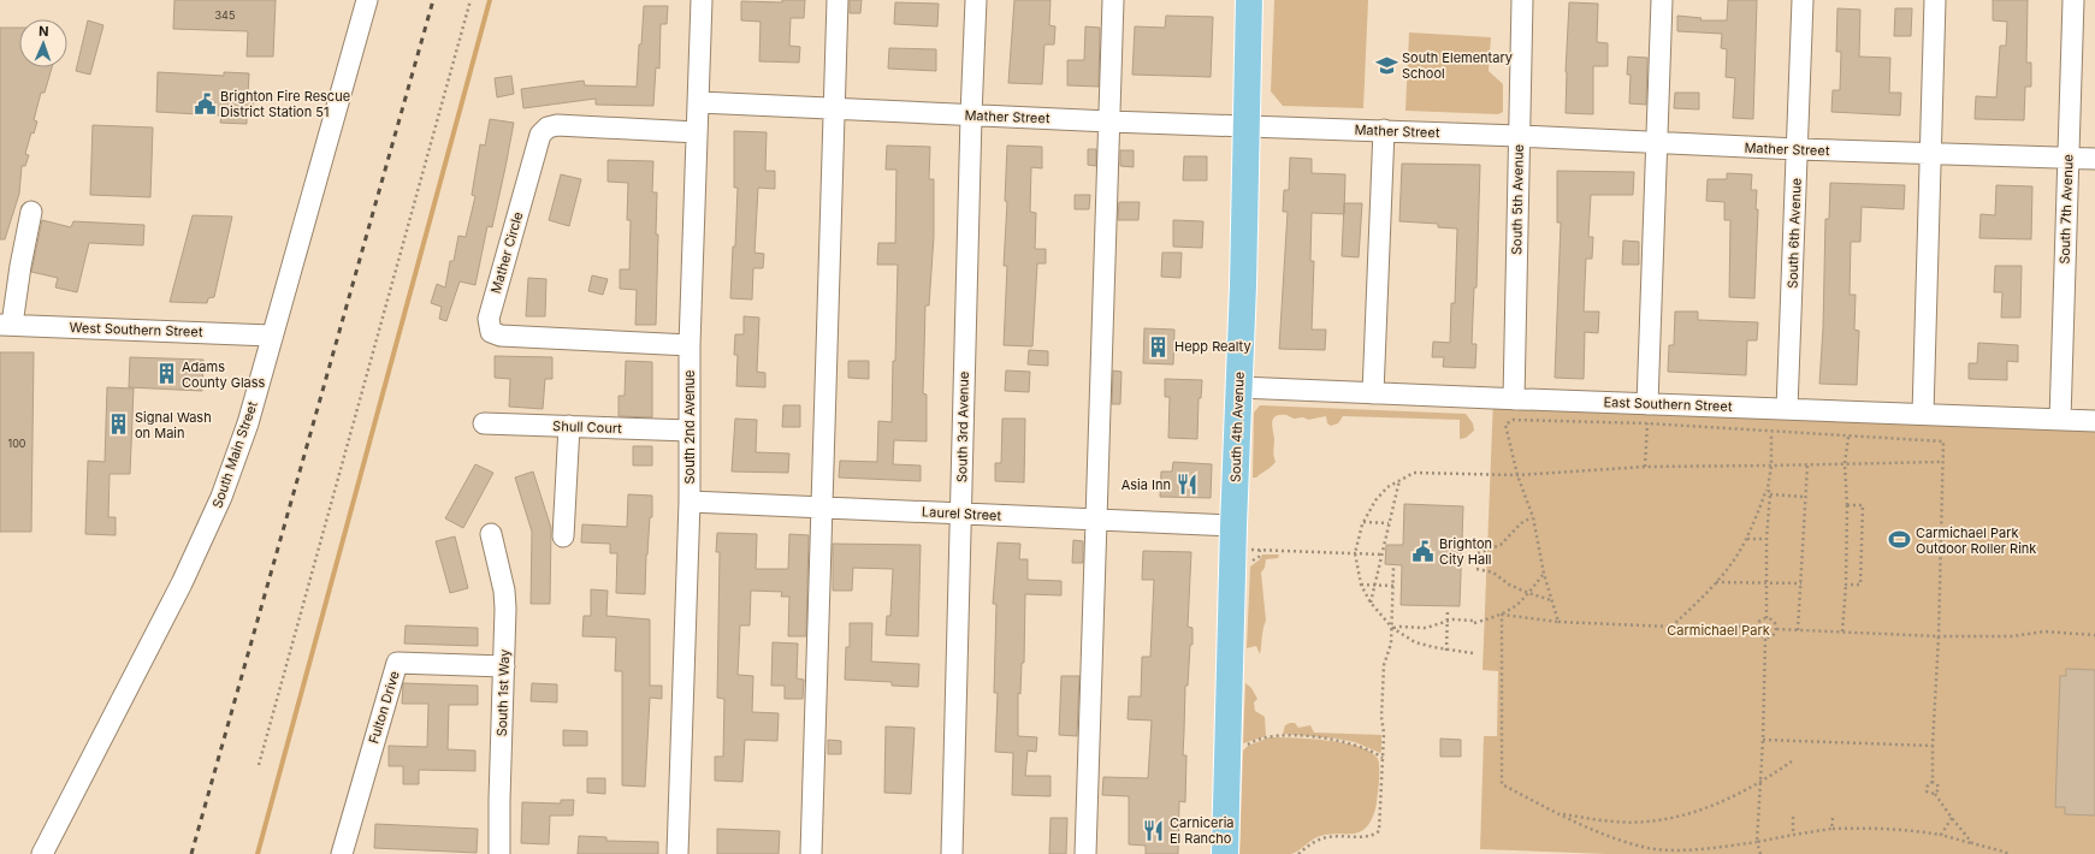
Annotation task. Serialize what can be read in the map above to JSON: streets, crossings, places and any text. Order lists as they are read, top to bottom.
{
  "streets": {
    "main road": ["South 4th Avenue"],
    "street": [
      "Mather Street",
      "South 5th Avenue",
      "South 7th Avenue",
      "South 6th Avenue",
      "Mather Circle",
      "West Southern Street",
      "East Southern Street",
      "Shull Court",
      "South 2nd Avenue",
      "South 3rd Avenue",
      "South Main Street",
      "Laurel Street",
      "South 1st Way",
      "Fulton Drive"
    ]
  },
  "crossings": [
    ["Mather Street", "South 5th Avenue"],
    ["Mather Street", "South 7th Avenue"],
    ["Mather Street", "South 6th Avenue"],
    ["Mather Street", "South 2nd Avenue"],
    ["Mather Street", "South 3rd Avenue"],
    ["Mather Street", "South 4th Avenue"],
    ["South 5th Avenue", "East Southern Street"],
    ["South 7th Avenue", "East Southern Street"],
    ["South 6th Avenue", "East Southern Street"],
    ["Mather Circle", "South 2nd Avenue"],
    ["West Southern Street", "South Main Street"],
    ["East Southern Street", "South 4th Avenue"],
    ["Shull Court", "South 2nd Avenue"],
    ["South 2nd Avenue", "Laurel Street"],
    ["South 3rd Avenue", "Laurel Street"],
    ["South 4th Avenue", "Laurel Street"],
    ["South 1st Way", "Fulton Drive"]
  ],
  "parks": ["Carmichael Park"],
  "places": {
    "school or university": ["South Elementary School"],
    "public building": ["Brighton Fire Rescue District Station 51", "Brighton City Hall"],
    "building": ["Hepp Realty", "Adams County Glass", "Signal Wash on Main"],
    "restaurant": ["Asia Inn", "Carniceria El Rancho"],
    "sports": ["Carmichael Park Outdoor Roller Rink"]
  },
  "house_numbers": ["345", "100"],
  "north": "top"
}
